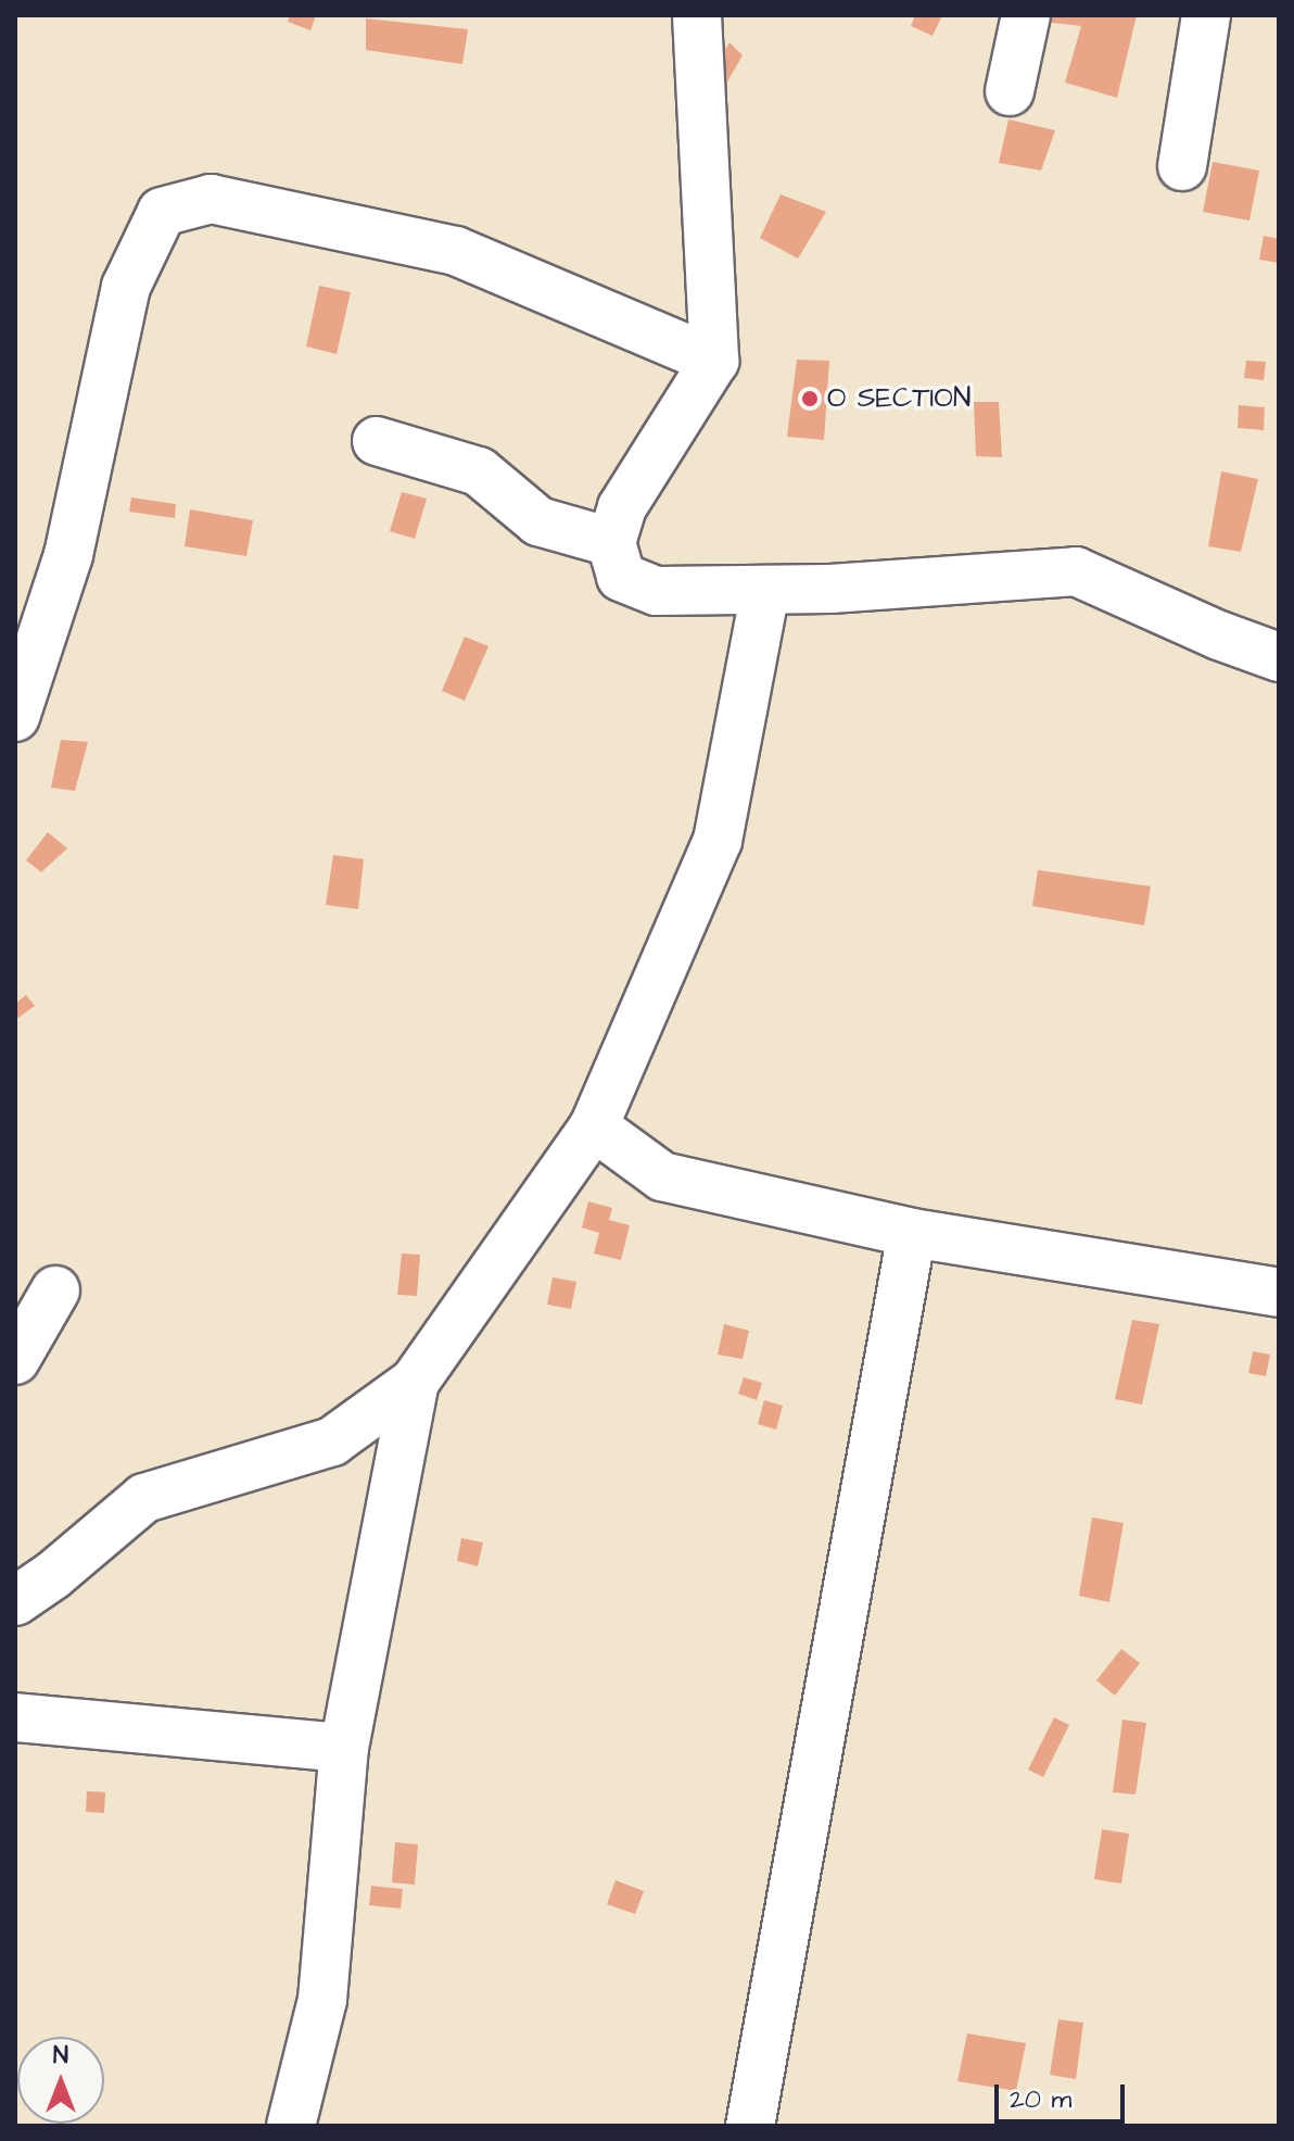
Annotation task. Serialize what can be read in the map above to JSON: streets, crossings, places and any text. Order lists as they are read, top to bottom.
{
  "places": ["O SECTION"],
  "scale_bar": "20 m",
  "north": "top"
}
